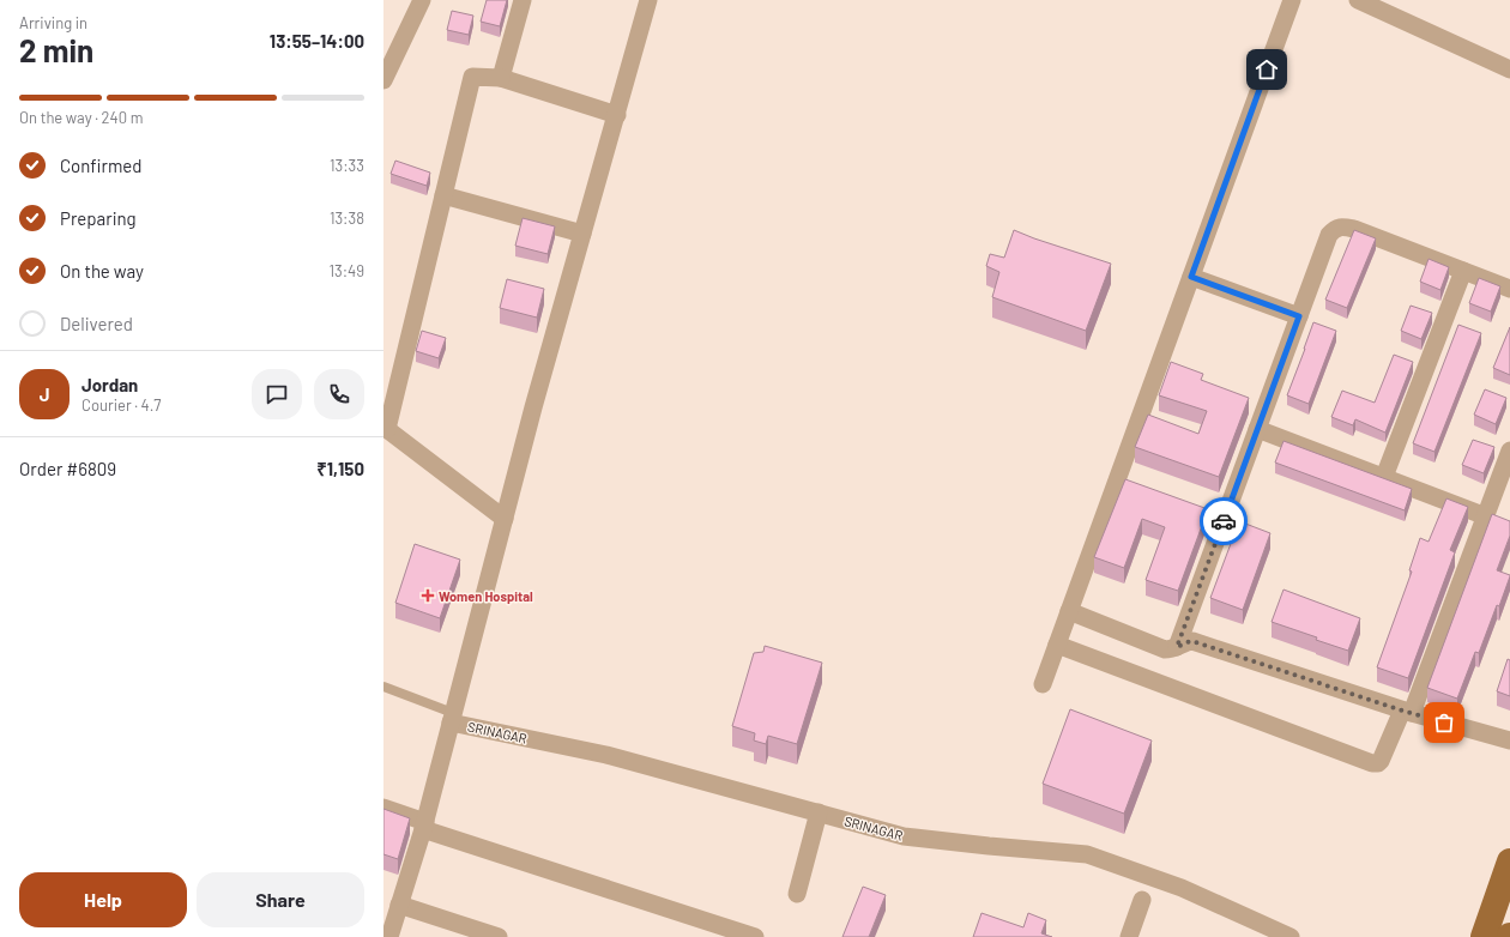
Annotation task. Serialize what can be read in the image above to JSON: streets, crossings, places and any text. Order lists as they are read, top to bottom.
{
  "streets": {
    "street": ["SRINAGAR"]
  },
  "places": {
    "health": ["Women Hospital"]
  },
  "page": {
    "heading": ["2 min", "Arriving in", "13:55–14:00"],
    "panel": [
      "Jordan",
      "Courier · 4.7",
      "Order #6809",
      "₹1,150"
    ],
    "bar": "On the way · 240 m",
    "list": [
      ["Confirmed", "13:33"],
      ["Preparing", "13:38"],
      ["On the way", "13:49"],
      "Delivered"
    ],
    "round": "J",
    "buttons": ["Help", "Share"]
  }
}
